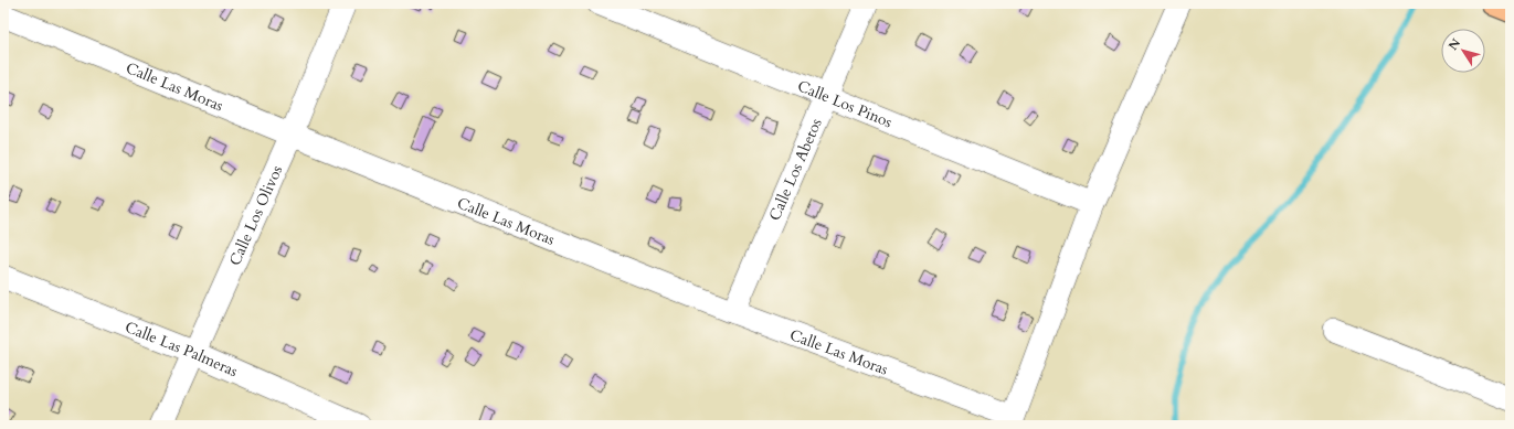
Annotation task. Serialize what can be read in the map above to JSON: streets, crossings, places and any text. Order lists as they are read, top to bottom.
{
  "streets": {
    "street": [
      "Calle Las Moras",
      "Calle Los Pinos",
      "Calle Los Abetos",
      "Calle Los Olivos",
      "Calle Las Palmeras"
    ]
  },
  "crossings": [
    ["Calle Las Moras", "Calle Los Pinos"],
    ["Calle Las Moras", "Calle Los Abetos"],
    ["Calle Las Moras", "Calle Los Olivos"],
    ["Calle Los Pinos", "Calle Los Abetos"],
    ["Calle Los Olivos", "Calle Las Palmeras"]
  ],
  "north": "top left"
}
